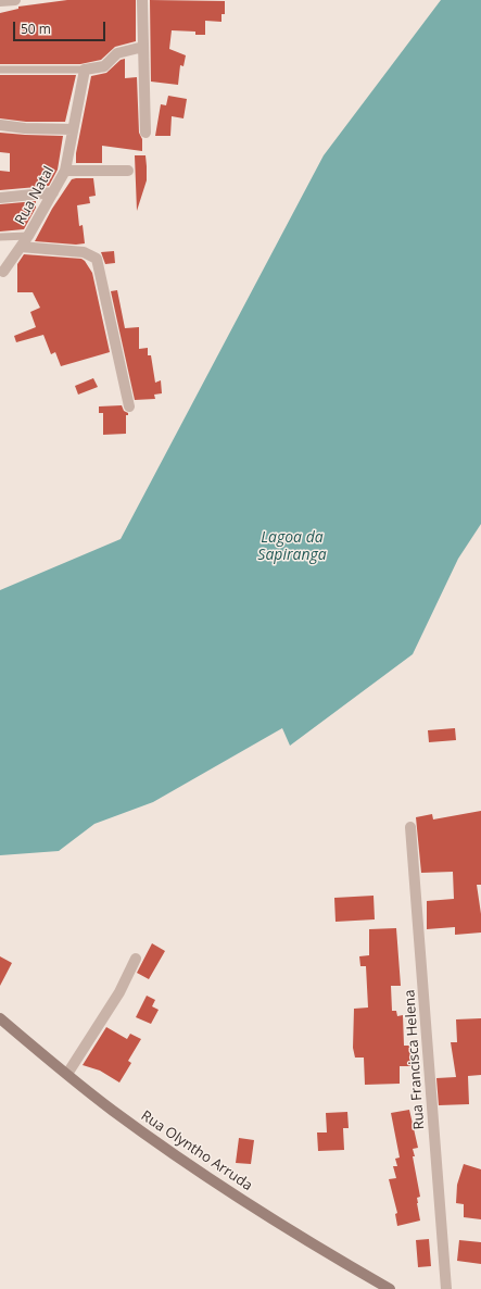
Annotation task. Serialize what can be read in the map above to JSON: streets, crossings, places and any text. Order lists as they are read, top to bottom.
{
  "streets": {
    "street": ["Rua Natal", "Rua Francisca Helena", "Rua Olyntho Arruda"]
  },
  "water": ["Lagoa da Sapiranga"],
  "scale_bar": "50 m"
}
